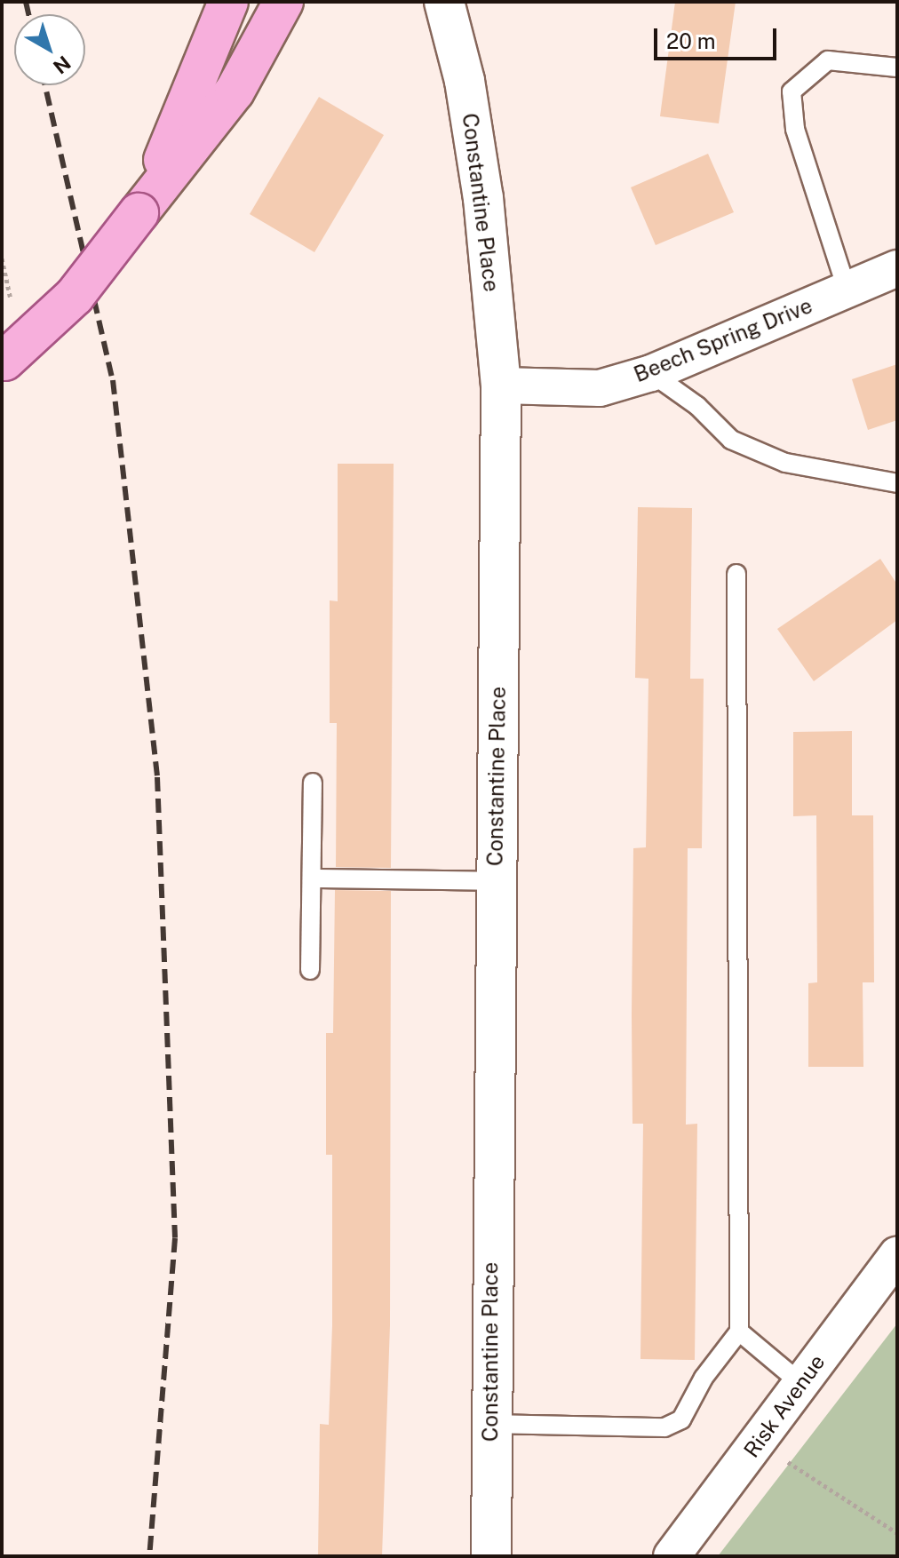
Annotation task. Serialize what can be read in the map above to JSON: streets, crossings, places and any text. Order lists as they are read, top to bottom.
{
  "streets": {
    "street": ["Constantine Place", "Beech Spring Drive", "Risk Avenue"]
  },
  "crossings": [
    ["Constantine Place", "Beech Spring Drive"]
  ],
  "scale_bar": "20 m",
  "north": "bottom right"
}
